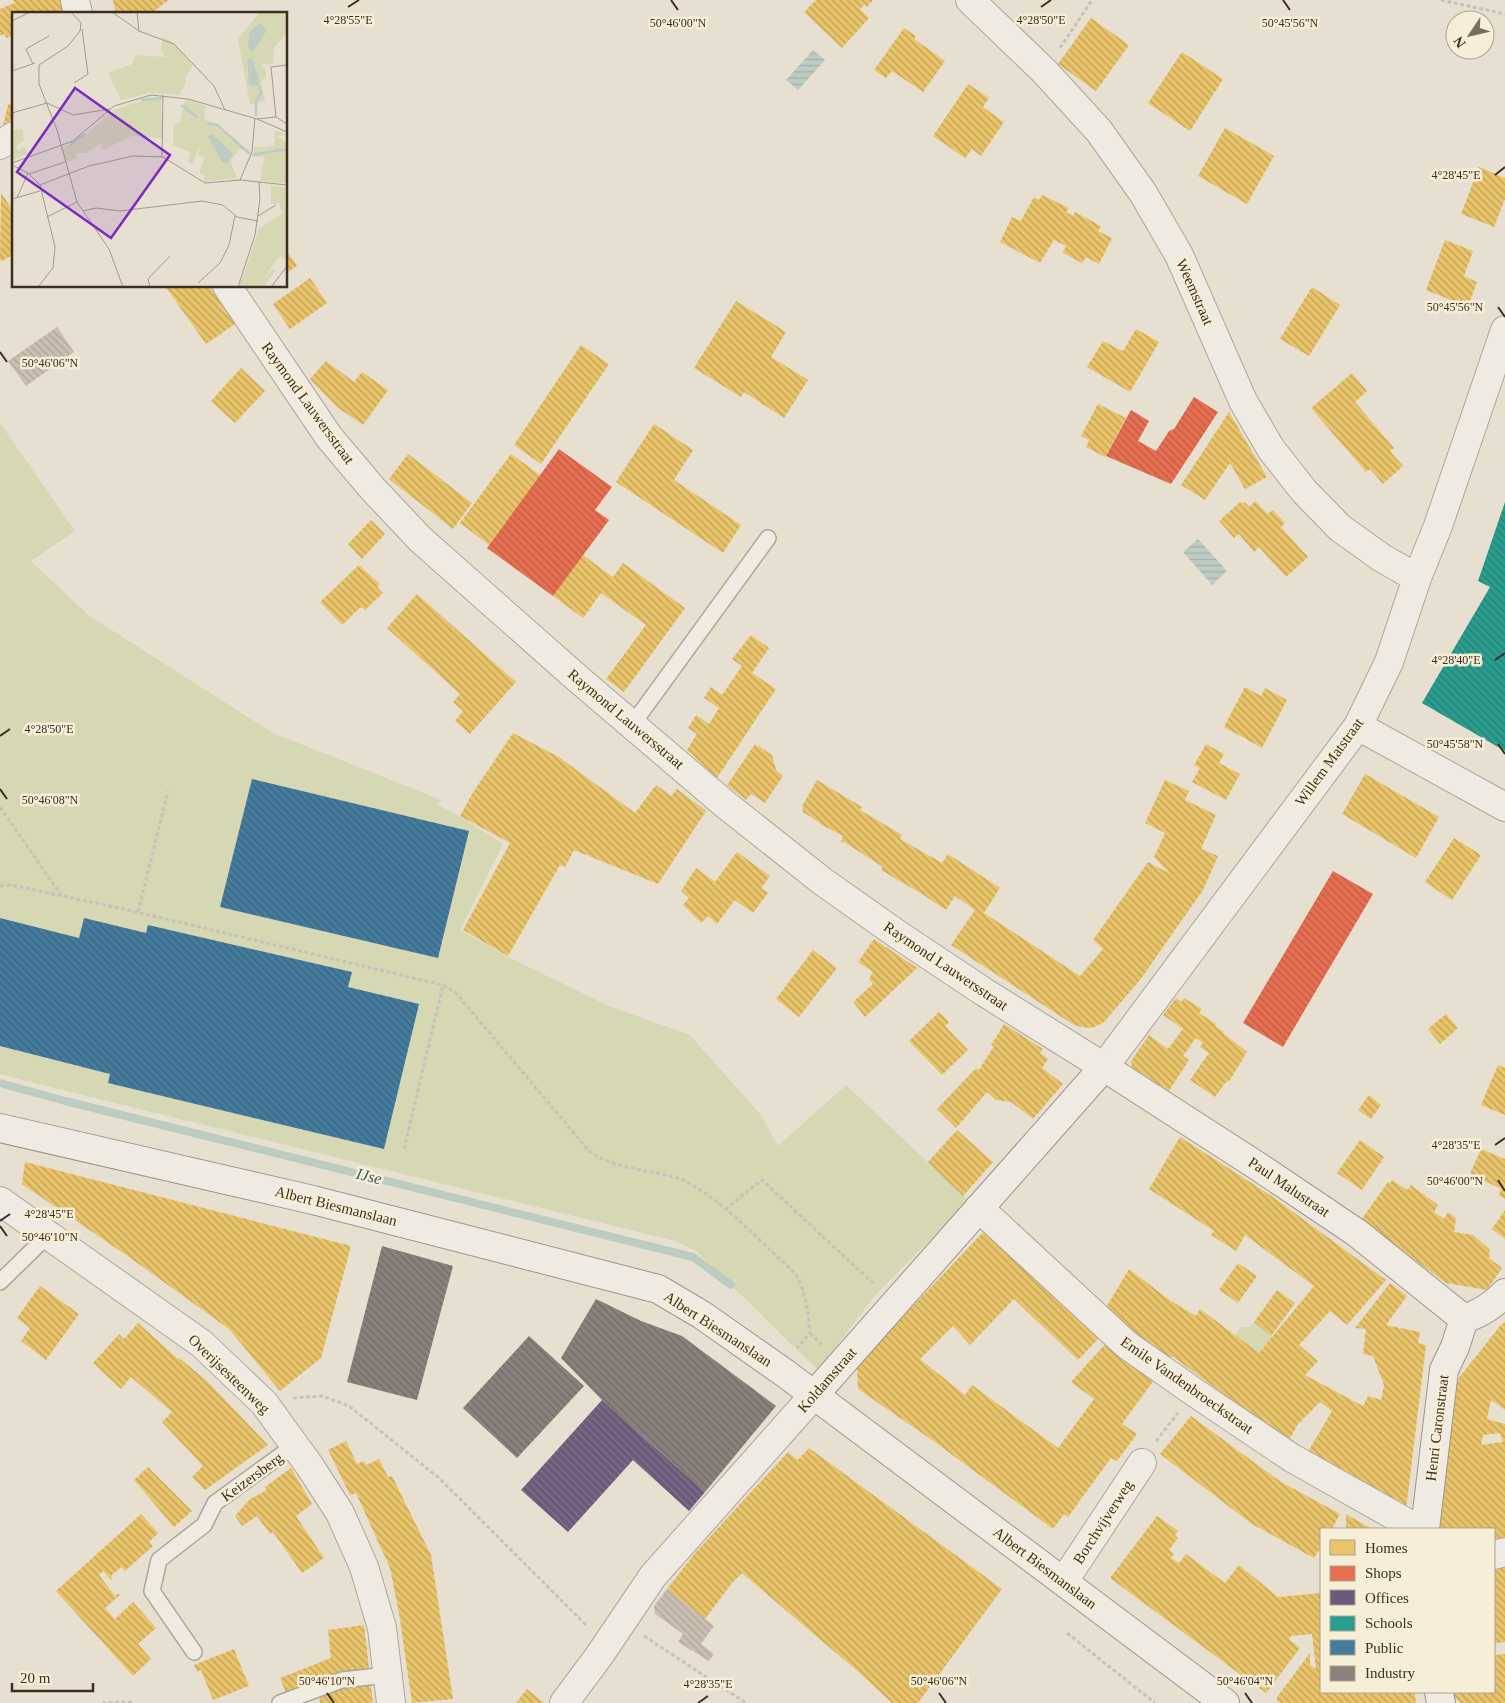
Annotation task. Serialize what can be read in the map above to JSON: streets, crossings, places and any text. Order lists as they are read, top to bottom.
{
  "streets": {
    "street": [
      "Weemstraat",
      "Raymond Lauwersstraat",
      "Willem Matstraat",
      "Paul Malustraat",
      "Albert Biesmanslaan",
      "Overijsesteenweg",
      "Koldamstraat",
      "Emile Vandenbroeckstraat",
      "Henri Caronstraat",
      "Borchvijverweg"
    ],
    "lane": ["Keizersberg"]
  },
  "crossings": [
    ["Weemstraat", "Willem Matstraat"],
    ["Raymond Lauwersstraat", "Willem Matstraat"],
    ["Raymond Lauwersstraat", "Paul Malustraat"],
    ["Raymond Lauwersstraat", "Koldamstraat"],
    ["Willem Matstraat", "Paul Malustraat"],
    ["Willem Matstraat", "Koldamstraat"],
    ["Paul Malustraat", "Koldamstraat"],
    ["Paul Malustraat", "Henri Caronstraat"],
    ["Albert Biesmanslaan", "Koldamstraat"],
    ["Albert Biesmanslaan", "Borchvijverweg"],
    ["Overijsesteenweg", "Keizersberg"],
    ["Koldamstraat", "Emile Vandenbroeckstraat"]
  ],
  "water": ["IJse"],
  "legend": [
    "Homes",
    "Shops",
    "Offices",
    "Schools",
    "Public",
    "Industry"
  ],
  "scale_bar": "20 m",
  "north": "bottom left",
  "coordinates": [
    "4°28'50\"E",
    "4°28'55\"E",
    "50°46'00\"N",
    "50°45'56\"N",
    "4°28'45\"E",
    "50°46'06\"N",
    "4°28'40\"E",
    "50°45'58\"N",
    "50°46'08\"N",
    "4°28'35\"E",
    "50°46'10\"N",
    "50°46'04\"N"
  ]
}
